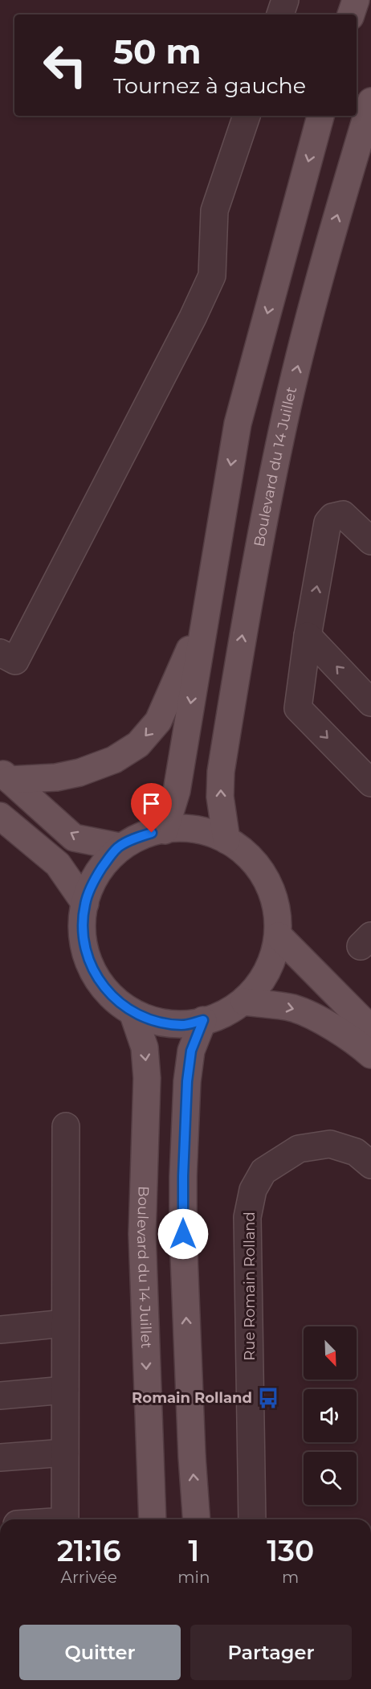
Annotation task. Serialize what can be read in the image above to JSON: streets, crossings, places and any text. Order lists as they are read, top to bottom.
{
  "streets": {
    "main road": ["Boulevard du 14 Juillet"],
    "street": ["Rue Romain Rolland"]
  },
  "places": {
    "bus stop": ["Romain Rolland"]
  },
  "north": "bottom right",
  "page": {
    "turn": ["50 m", "Tournez à gauche"],
    "eta": [
      "21:16",
      "Arrivée",
      "1",
      "min",
      "130",
      "m"
    ],
    "buttons": ["Quitter", "Partager"]
  }
}
